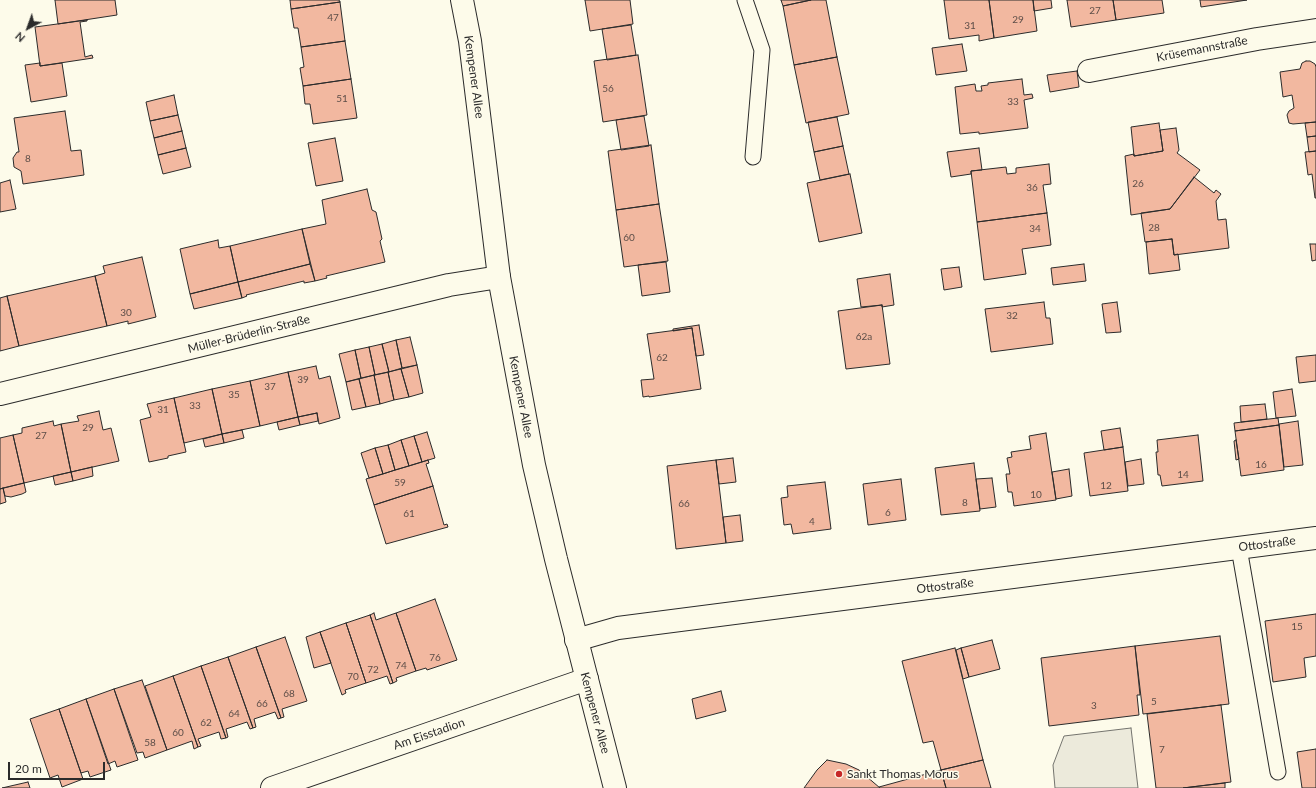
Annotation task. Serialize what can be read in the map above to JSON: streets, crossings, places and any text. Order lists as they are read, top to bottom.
{
  "streets": {
    "street": [
      "Krüsemannstraße",
      "Kempener Allee",
      "Müller-Brüderlin-Straße",
      "Ottostraße",
      "Am Eisstadion"
    ]
  },
  "crossings": [
    ["Kempener Allee", "Müller-Brüderlin-Straße"],
    ["Kempener Allee", "Ottostraße"],
    ["Kempener Allee", "Am Eisstadion"]
  ],
  "places": ["Sankt Thomas Morus"],
  "house_numbers": [
    "27",
    "47",
    "29",
    "31",
    "56",
    "51",
    "33",
    "8",
    "26",
    "36",
    "28",
    "34",
    "60",
    "30",
    "32",
    "62a",
    "62",
    "39",
    "37",
    "35",
    "33",
    "31",
    "29",
    "27",
    "16",
    "14",
    "59",
    "12",
    "10",
    "8",
    "66",
    "6",
    "61",
    "4",
    "15",
    "76",
    "74",
    "72",
    "70",
    "68",
    "5",
    "66",
    "3",
    "64",
    "62",
    "60",
    "58",
    "7"
  ],
  "scale_bar": "20 m",
  "north": "bottom left"
}
